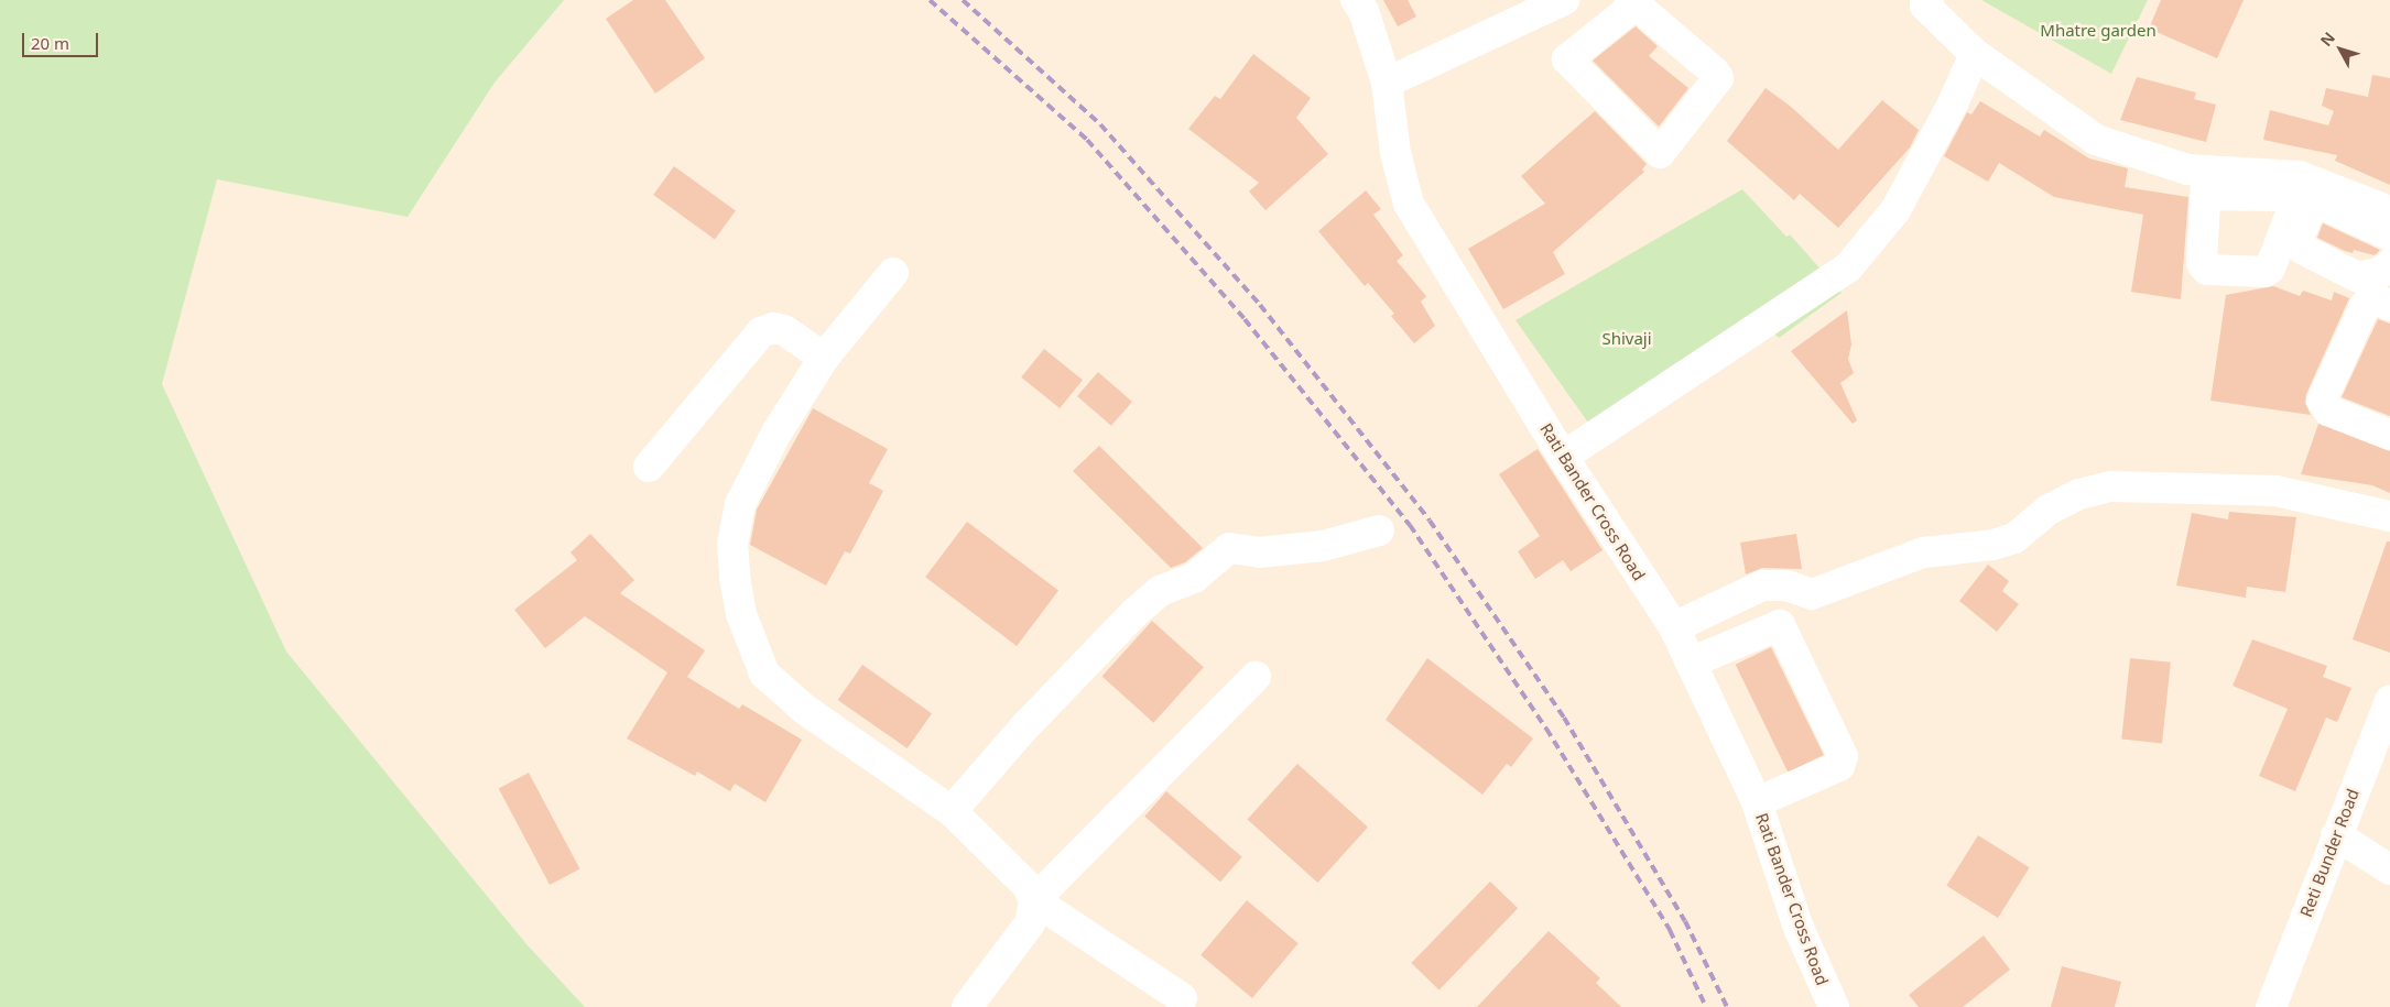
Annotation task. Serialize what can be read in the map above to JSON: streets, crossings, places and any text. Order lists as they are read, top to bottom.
{
  "streets": {
    "street": ["Rati Bander Cross Road", "Reti Bunder Road"]
  },
  "parks": ["Mhatre garden", "Shivaji"],
  "scale_bar": "20 m",
  "north": "top left"
}
